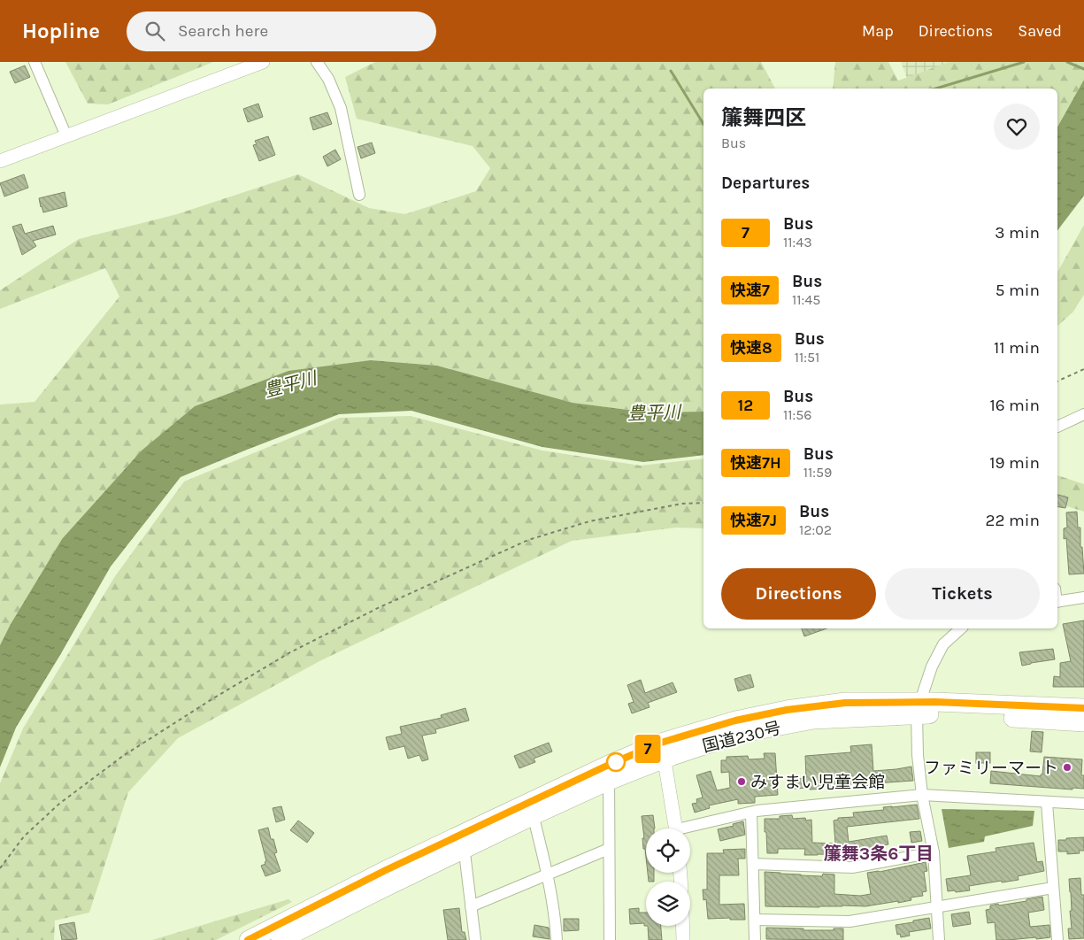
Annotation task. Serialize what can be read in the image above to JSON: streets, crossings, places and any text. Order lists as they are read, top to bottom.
{
  "streets": {
    "highway": ["国道230号"]
  },
  "districts": ["簾舞3条6丁目"],
  "water": ["豊平川"],
  "places": ["ファミリーマート", "みすまい児童会館"],
  "lines": ["bus line 7"],
  "page": {
    "header": "Hopline",
    "search": "Search here",
    "nav": ["Map", "Directions", "Saved"],
    "on_map": "7",
    "heading": [
      ["簾舞四区", "Bus"],
      "Departures"
    ],
    "list": [
      {
        "mark": "7",
        "name": "Bus",
        "note": "11:43",
        "value": "3 min"
      },
      {
        "mark": "快速7",
        "name": "Bus",
        "note": "11:45",
        "value": "5 min"
      },
      {
        "mark": "快速8",
        "name": "Bus",
        "note": "11:51",
        "value": "11 min"
      },
      {
        "mark": "12",
        "name": "Bus",
        "note": "11:56",
        "value": "16 min"
      },
      {
        "mark": "快速7H",
        "name": "Bus",
        "note": "11:59",
        "value": "19 min"
      },
      {
        "mark": "快速7J",
        "name": "Bus",
        "note": "12:02",
        "value": "22 min"
      }
    ],
    "buttons": ["Directions", "Tickets"]
  }
}
